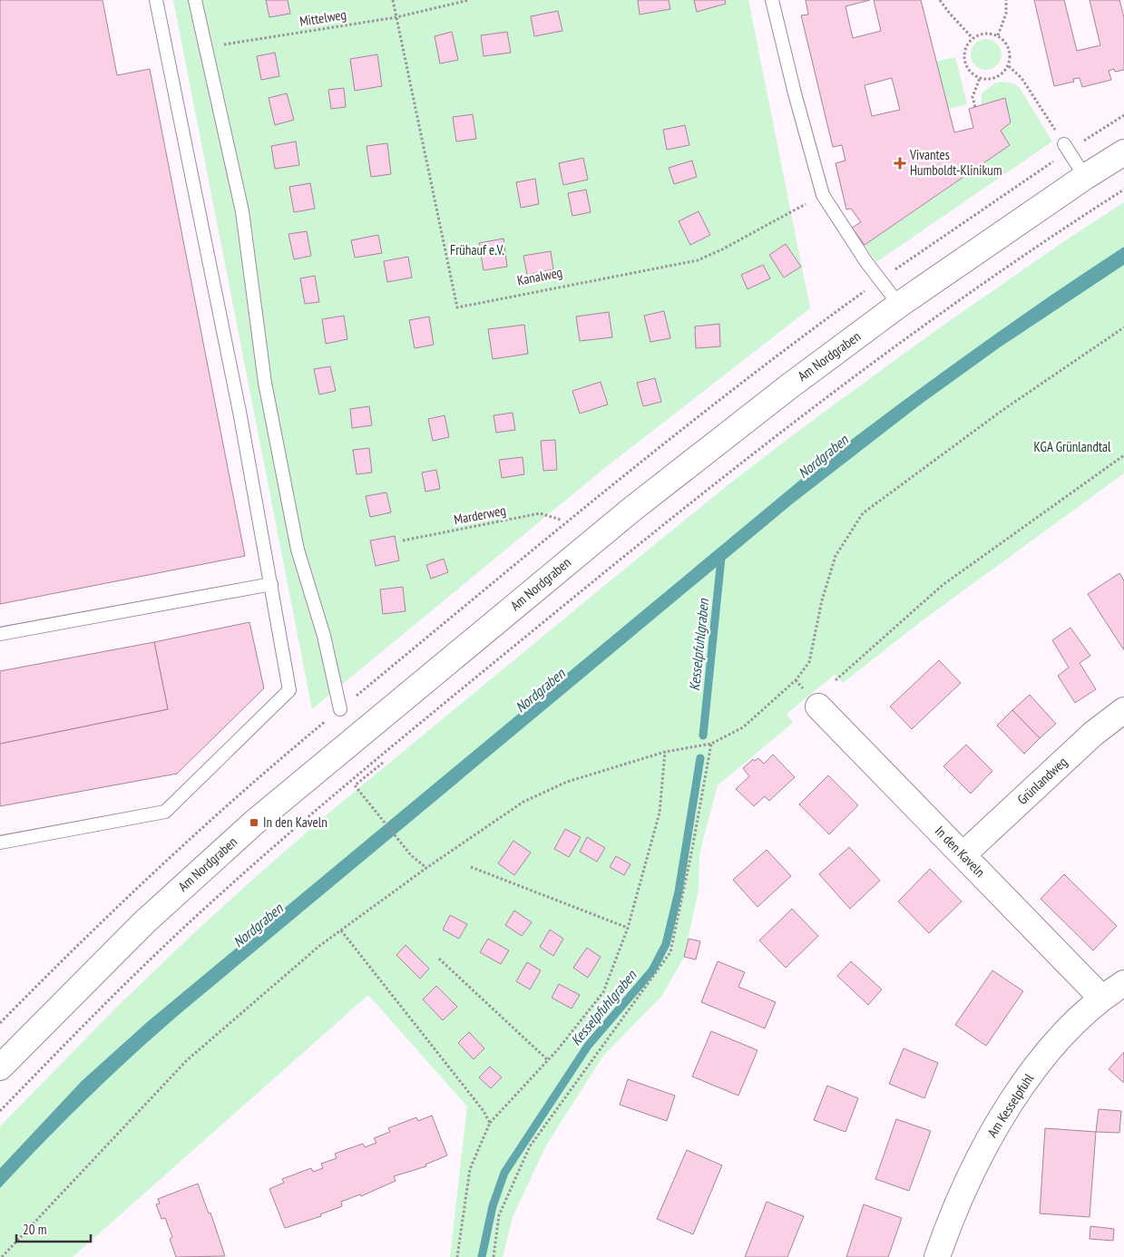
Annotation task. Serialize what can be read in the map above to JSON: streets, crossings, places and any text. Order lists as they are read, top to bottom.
{
  "streets": {
    "street": [
      "Am Nordgraben",
      "Grünlandweg",
      "In den Kaveln",
      "Am Kesselpfuhl"
    ],
    "path": ["Mittelweg", "Kanalweg", "Marderweg"]
  },
  "crossings": [
    ["Mittelweg", "Kanalweg"],
    ["Grünlandweg", "In den Kaveln"],
    ["In den Kaveln", "Am Kesselpfuhl"]
  ],
  "water": ["Nordgraben", "Kesselpfuhlgraben"],
  "parks": ["Frühauf e.V.", "KGA Grünlandtal"],
  "places": {
    "health": ["Vivantes Humboldt-Klinikum"],
    "transit": ["In den Kaveln"]
  },
  "scale_bar": "20 m"
}
